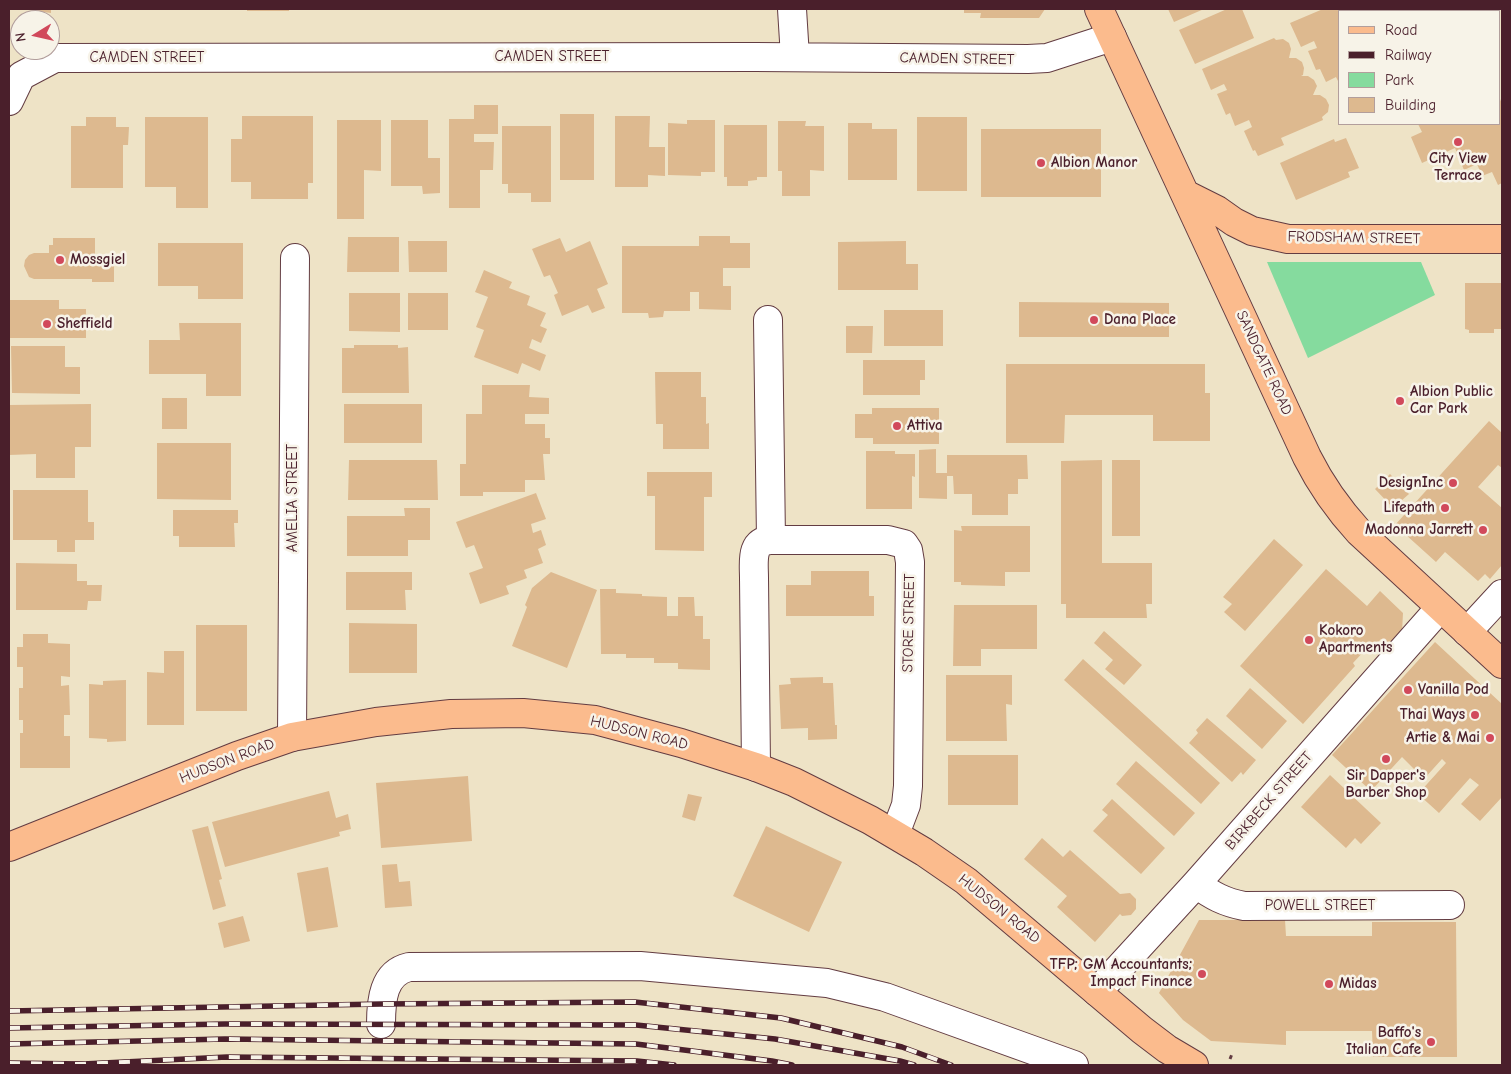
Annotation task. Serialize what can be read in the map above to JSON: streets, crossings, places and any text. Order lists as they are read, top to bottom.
{
  "streets": {
    "main road": ["FRODSHAM STREET", "SANDGATE ROAD", "HUDSON ROAD"],
    "street": [
      "CAMDEN STREET",
      "AMELIA STREET",
      "STORE STREET",
      "BIRKBECK STREET",
      "POWELL STREET"
    ]
  },
  "crossings": [
    ["CAMDEN STREET", "SANDGATE ROAD"],
    ["FRODSHAM STREET", "SANDGATE ROAD"],
    ["SANDGATE ROAD", "BIRKBECK STREET"],
    ["AMELIA STREET", "HUDSON ROAD"],
    ["STORE STREET", "HUDSON ROAD"],
    ["HUDSON ROAD", "BIRKBECK STREET"],
    ["BIRKBECK STREET", "POWELL STREET"]
  ],
  "places": [
    "City View Terrace",
    "Albion Manor",
    "Mossgiel",
    "Dana Place",
    "Sheffield",
    "Albion Public Car Park",
    "Attiva",
    "DesignInc",
    "Lifepath",
    "Madonna Jarrett",
    "Kokoro Apartments",
    "Vanilla Pod",
    "Thai Ways",
    "Artie & Mai",
    "Sir Dapper's Barber Shop",
    "TFP; GM Accountants; Impact Finance",
    "Midas",
    "Baffo's Italian Cafe"
  ],
  "legend": [
    "Road",
    "Railway",
    "Park",
    "Building"
  ],
  "north": "left"
}
